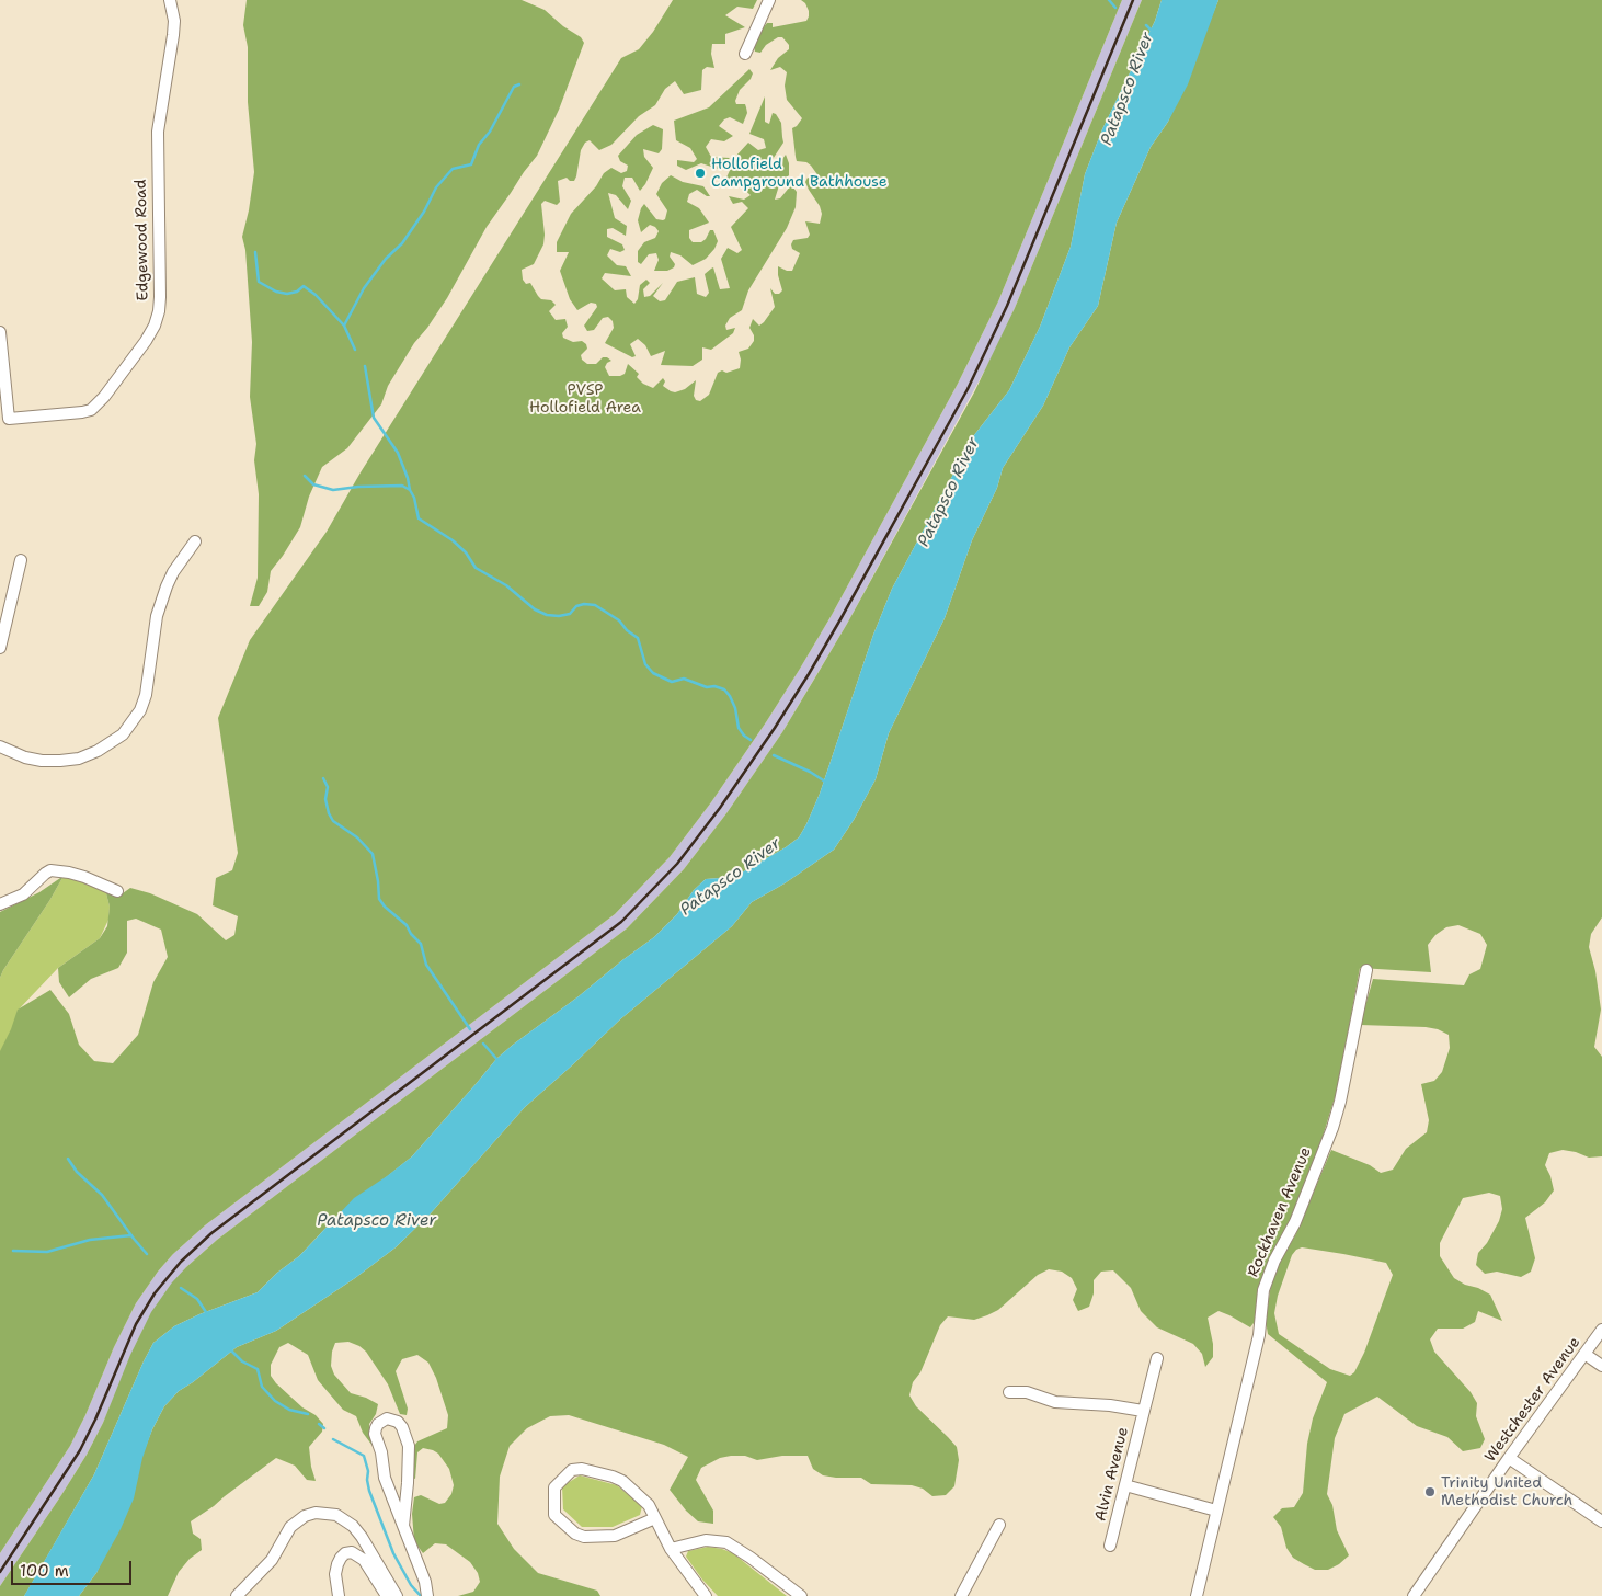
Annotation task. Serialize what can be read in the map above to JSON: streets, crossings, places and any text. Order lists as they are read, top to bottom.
{
  "streets": {
    "street": [
      "Edgewood Road",
      "Rockhaven Avenue",
      "Westchester Avenue",
      "Alvin Avenue"
    ]
  },
  "water": ["Patapsco River"],
  "parks": ["PVSP Hollofield Area"],
  "places": ["Hollofield Campground Bathhouse", "Trinity United Methodist Church"],
  "scale_bar": "100 m"
}
